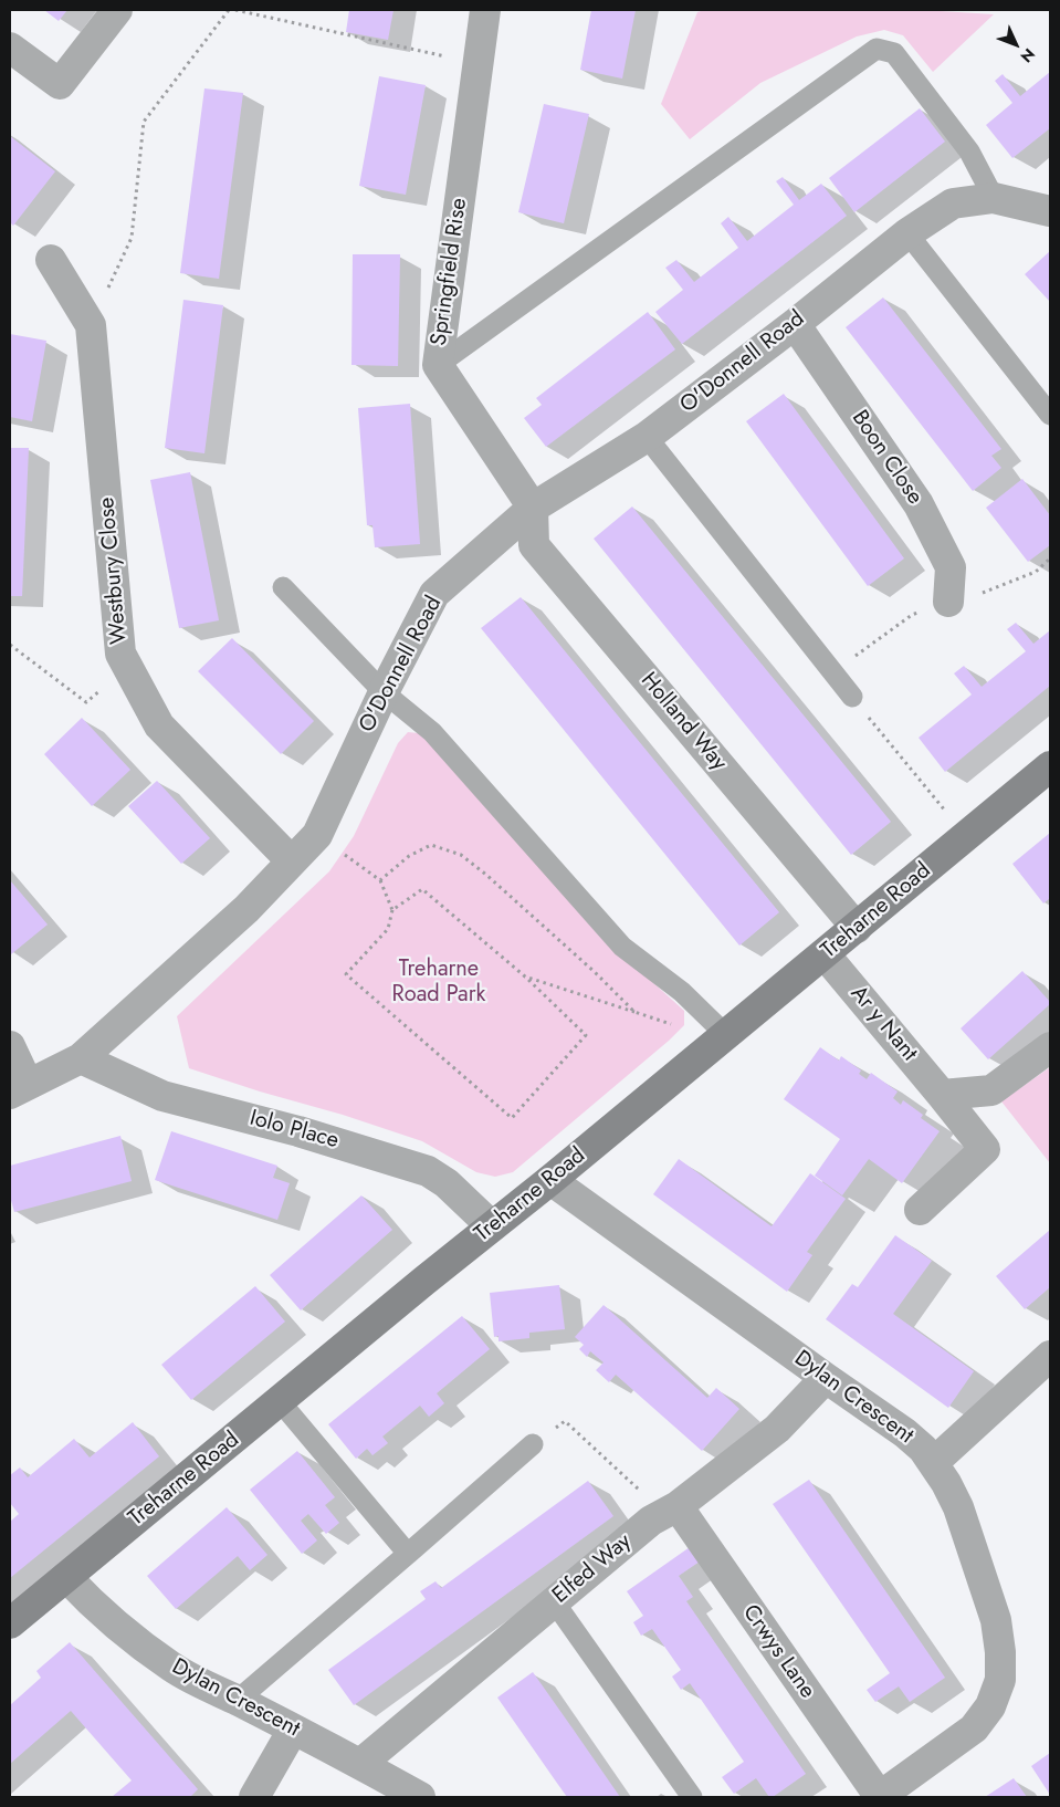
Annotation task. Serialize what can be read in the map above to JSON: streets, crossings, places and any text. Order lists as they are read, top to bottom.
{
  "streets": {
    "street": [
      "Springfield Rise",
      "O'Donnell Road",
      "Boon Close",
      "Westbury Close",
      "Holland Way",
      "Treharne Road",
      "Ar y Nant",
      "Iolo Place",
      "Dylan Crescent",
      "Elfed Way",
      "Crwys Lane"
    ]
  },
  "crossings": [
    ["Springfield Rise", "O'Donnell Road"],
    ["Springfield Rise", "Holland Way"],
    ["O'Donnell Road", "Boon Close"],
    ["O'Donnell Road", "Westbury Close"],
    ["O'Donnell Road", "Holland Way"],
    ["O'Donnell Road", "Iolo Place"],
    ["Holland Way", "Treharne Road"],
    ["Treharne Road", "Ar y Nant"],
    ["Treharne Road", "Iolo Place"],
    ["Treharne Road", "Dylan Crescent"],
    ["Dylan Crescent", "Elfed Way"],
    ["Dylan Crescent", "Crwys Lane"],
    ["Elfed Way", "Crwys Lane"]
  ],
  "parks": ["Treharne Road Park"],
  "north": "bottom right"
}
